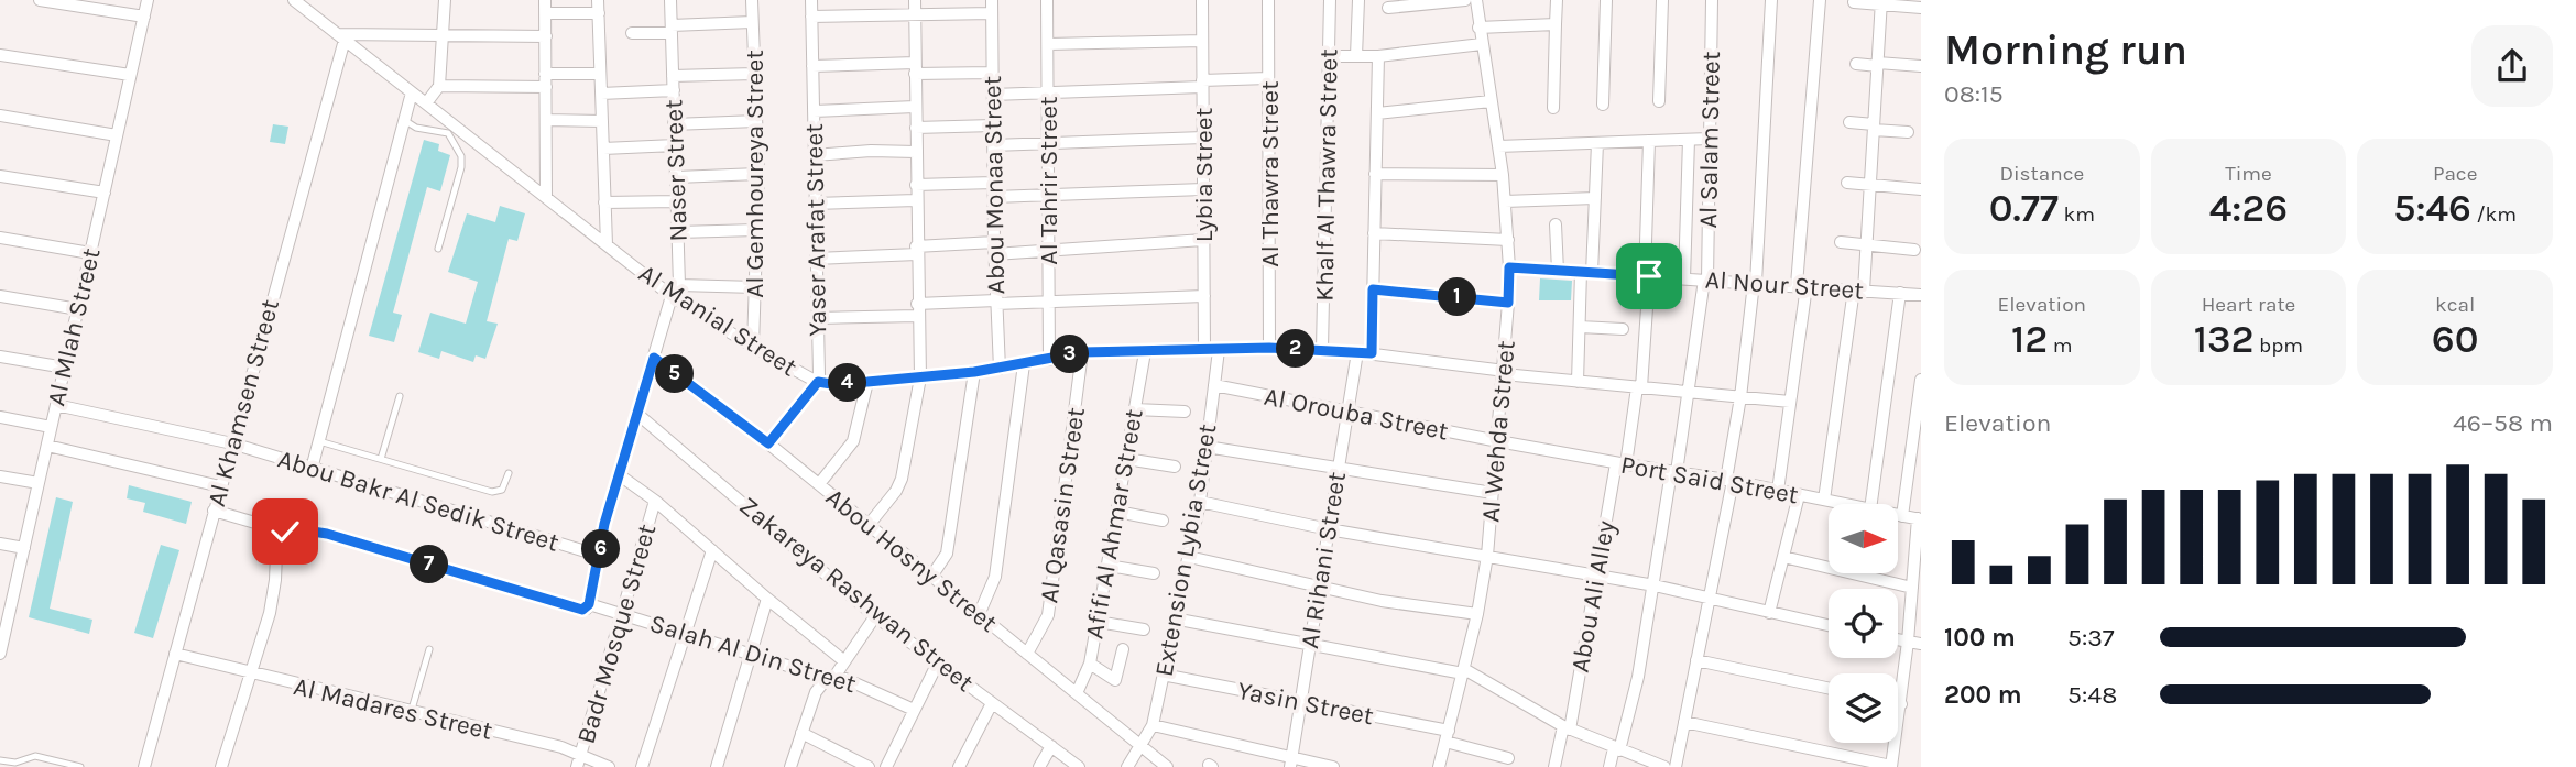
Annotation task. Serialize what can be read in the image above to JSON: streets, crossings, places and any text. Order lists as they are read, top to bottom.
{
  "streets": {
    "street": [
      "Al Salam Street",
      "Naser Street",
      "Al Gemhoureya Street",
      "Al Thawra Street",
      "Lybia Street",
      "Khalf Al Thawra Street",
      "Al Tahrir Street",
      "Abou Monaa Street",
      "Yaser Arafat Street",
      "Al Nour Street",
      "Al Manial Street",
      "Al Mlah Street",
      "Al Khamsen Street",
      "Al Orouba Street",
      "Al Wehda Street",
      "Port Said Street",
      "Abou Bakr Al Sedik Street",
      "Al Qasasin Street",
      "Afifi Al Ahmar Street",
      "Extension Lybia Street",
      "Abou Hosny Street",
      "Al Rihani Street",
      "Zakareya Rashwan Street",
      "Abou Ali Alley",
      "Badr Mosque Street",
      "Salah Al Din Street",
      "Yasin Street",
      "Al Madares Street"
    ]
  },
  "crossings": [
    ["Al Salam Street", "Al Nour Street"],
    ["Al Salam Street", "Al Manial Street"],
    ["Al Salam Street", "Port Said Street"],
    ["Naser Street", "Al Manial Street"],
    ["Naser Street", "Abou Bakr Al Sedik Street"],
    ["Naser Street", "Abou Hosny Street"],
    ["Naser Street", "Zakareya Rashwan Street"],
    ["Naser Street", "Salah Al Din Street"],
    ["Al Gemhoureya Street", "Al Manial Street"],
    ["Al Thawra Street", "Al Manial Street"],
    ["Lybia Street", "Al Manial Street"],
    ["Khalf Al Thawra Street", "Al Manial Street"],
    ["Al Tahrir Street", "Al Manial Street"],
    ["Abou Monaa Street", "Al Manial Street"],
    ["Yaser Arafat Street", "Al Manial Street"],
    ["Al Nour Street", "Al Wehda Street"],
    ["Al Nour Street", "Abou Ali Alley"],
    ["Al Manial Street", "Al Khamsen Street"],
    ["Al Manial Street", "Al Wehda Street"],
    ["Al Manial Street", "Al Qasasin Street"],
    ["Al Manial Street", "Afifi Al Ahmar Street"],
    ["Al Manial Street", "Extension Lybia Street"],
    ["Al Manial Street", "Al Rihani Street"],
    ["Al Manial Street", "Abou Ali Alley"],
    ["Al Mlah Street", "Abou Bakr Al Sedik Street"],
    ["Al Khamsen Street", "Abou Bakr Al Sedik Street"],
    ["Al Khamsen Street", "Salah Al Din Street"],
    ["Al Khamsen Street", "Al Madares Street"],
    ["Al Orouba Street", "Al Wehda Street"],
    ["Al Orouba Street", "Port Said Street"],
    ["Al Orouba Street", "Extension Lybia Street"],
    ["Al Orouba Street", "Al Rihani Street"],
    ["Al Wehda Street", "Port Said Street"],
    ["Al Wehda Street", "Yasin Street"],
    ["Port Said Street", "Abou Ali Alley"],
    ["Al Qasasin Street", "Abou Hosny Street"],
    ["Afifi Al Ahmar Street", "Abou Hosny Street"],
    ["Extension Lybia Street", "Abou Hosny Street"],
    ["Extension Lybia Street", "Yasin Street"],
    ["Al Rihani Street", "Yasin Street"],
    ["Badr Mosque Street", "Salah Al Din Street"],
    ["Badr Mosque Street", "Al Madares Street"]
  ],
  "north": "right",
  "page": {
    "heading": ["Morning run", "08:15"],
    "stats": [
      ["Distance", "0.77 km"],
      ["Time", "4:26"],
      ["Pace", "5:46 /km"],
      ["Elevation", "12 m"],
      ["Heart rate", "132 bpm"],
      ["kcal", "60"]
    ],
    "pins": [
      "1",
      "2",
      "3",
      "5",
      "4",
      "6",
      "7"
    ],
    "chart": ["Elevation", "46–58 m"],
    "list": [
      {
        "name": "100 m",
        "note": "5:37"
      },
      {
        "name": "200 m",
        "note": "5:48"
      }
    ]
  }
}
